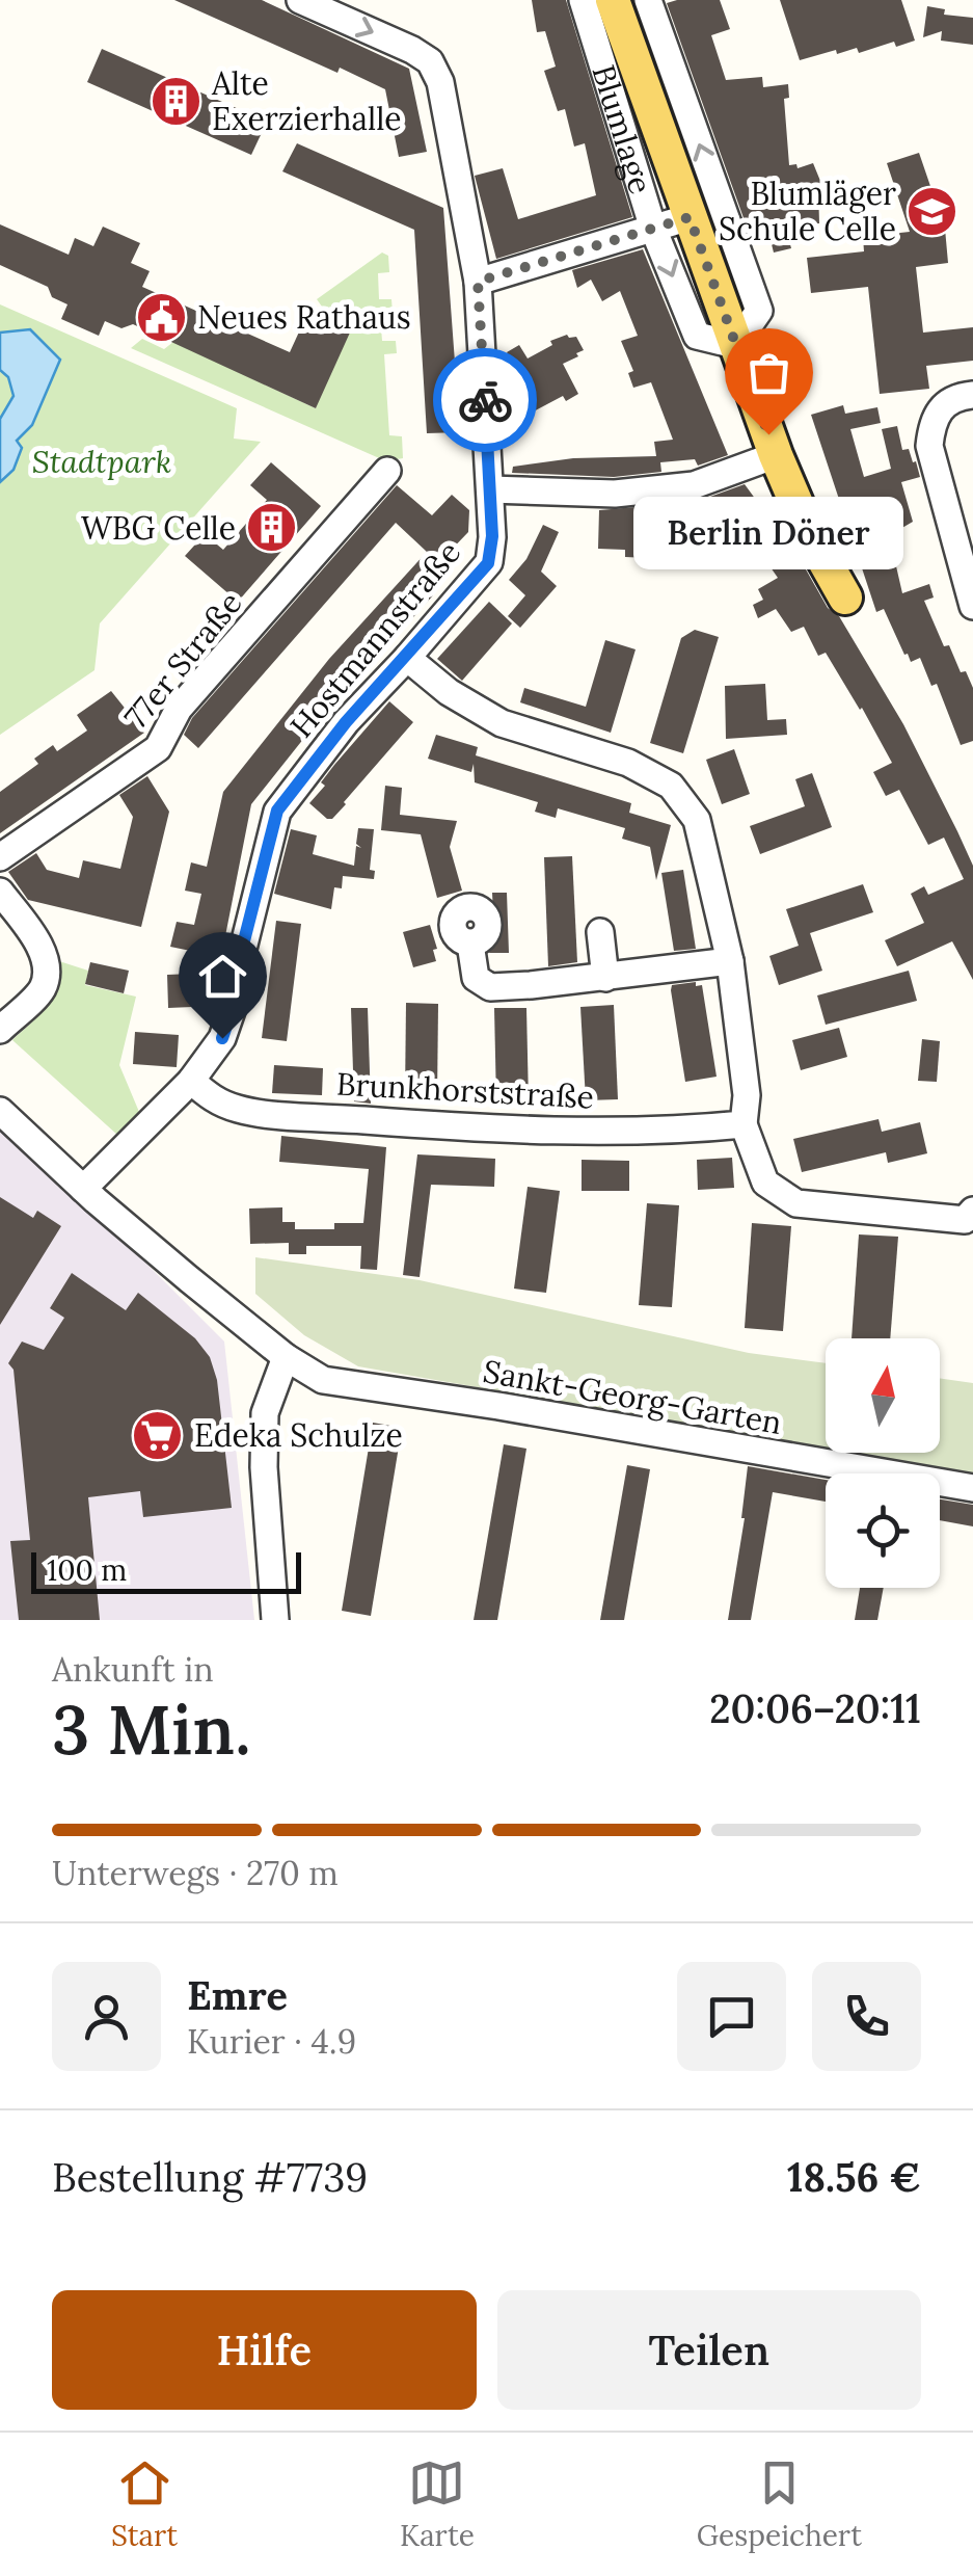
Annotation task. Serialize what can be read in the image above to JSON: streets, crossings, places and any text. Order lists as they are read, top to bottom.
{
  "streets": {
    "main road": ["Blumlage"],
    "street": [
      "Hostmannstraße",
      "77er Straße",
      "Brunkhorststraße",
      "Sankt-Georg-Garten"
    ]
  },
  "crossings": [
    ["Hostmannstraße", "Brunkhorststraße"]
  ],
  "parks": ["Stadtpark"],
  "places": {
    "building": ["Alte Exerzierhalle", "WBG Celle"],
    "school or university": ["Blumläger Schule Celle"],
    "public building": ["Neues Rathaus"],
    "other": ["Berlin Döner"],
    "supermarket": ["Edeka Schulze"]
  },
  "scale_bar": "100 m",
  "north": "top",
  "page": {
    "bubble": "Berlin Döner",
    "scale": "100 m",
    "heading": ["3 Min.", "Ankunft in", "20:06–20:11"],
    "panel": [
      "Emre",
      "Kurier · 4.9",
      "Bestellung #7739",
      "18.56 €"
    ],
    "bar": "Unterwegs · 270 m",
    "buttons": ["Hilfe", "Teilen"],
    "tabs": ["Start", "Karte", "Gespeichert"]
  }
}
